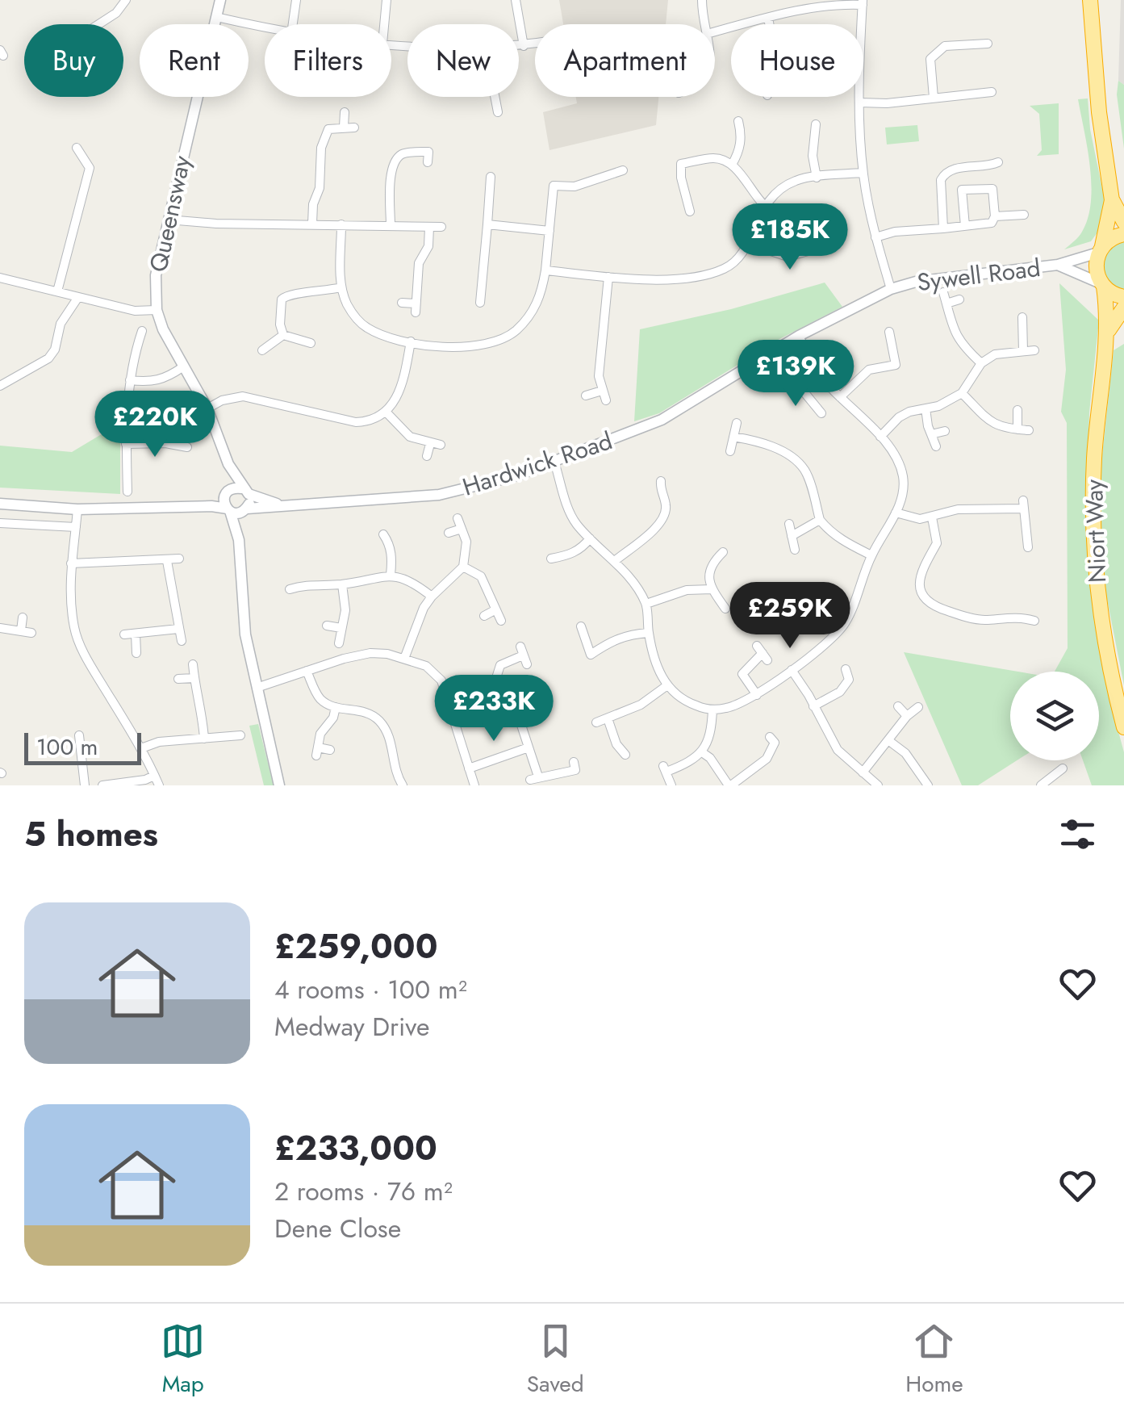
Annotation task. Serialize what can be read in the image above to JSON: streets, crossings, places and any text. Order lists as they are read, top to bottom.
{
  "streets": {
    "highway": ["Niort Way"],
    "street": ["Queensway", "Sywell Road", "Hardwick Road"]
  },
  "crossings": [
    ["Queensway", "Hardwick Road"],
    ["Sywell Road", "Hardwick Road"],
    ["Sywell Road", "Niort Way"]
  ],
  "scale_bar": "100 m",
  "page": {
    "chip": [
      "Buy",
      "Rent",
      "Filters",
      "New",
      "Apartment",
      "House"
    ],
    "price": [
      "£185K",
      "£139K",
      "£220K",
      "£259K",
      "£233K"
    ],
    "scale": "100 m",
    "heading": "5 homes",
    "list": [
      {
        "name": "£259,000",
        "note": "4 rooms · 100 m² · Medway Drive"
      },
      {
        "name": "£233,000",
        "note": "2 rooms · 76 m² · Dene Close"
      }
    ],
    "tabs": ["Map", "Saved", "Home"]
  }
}
